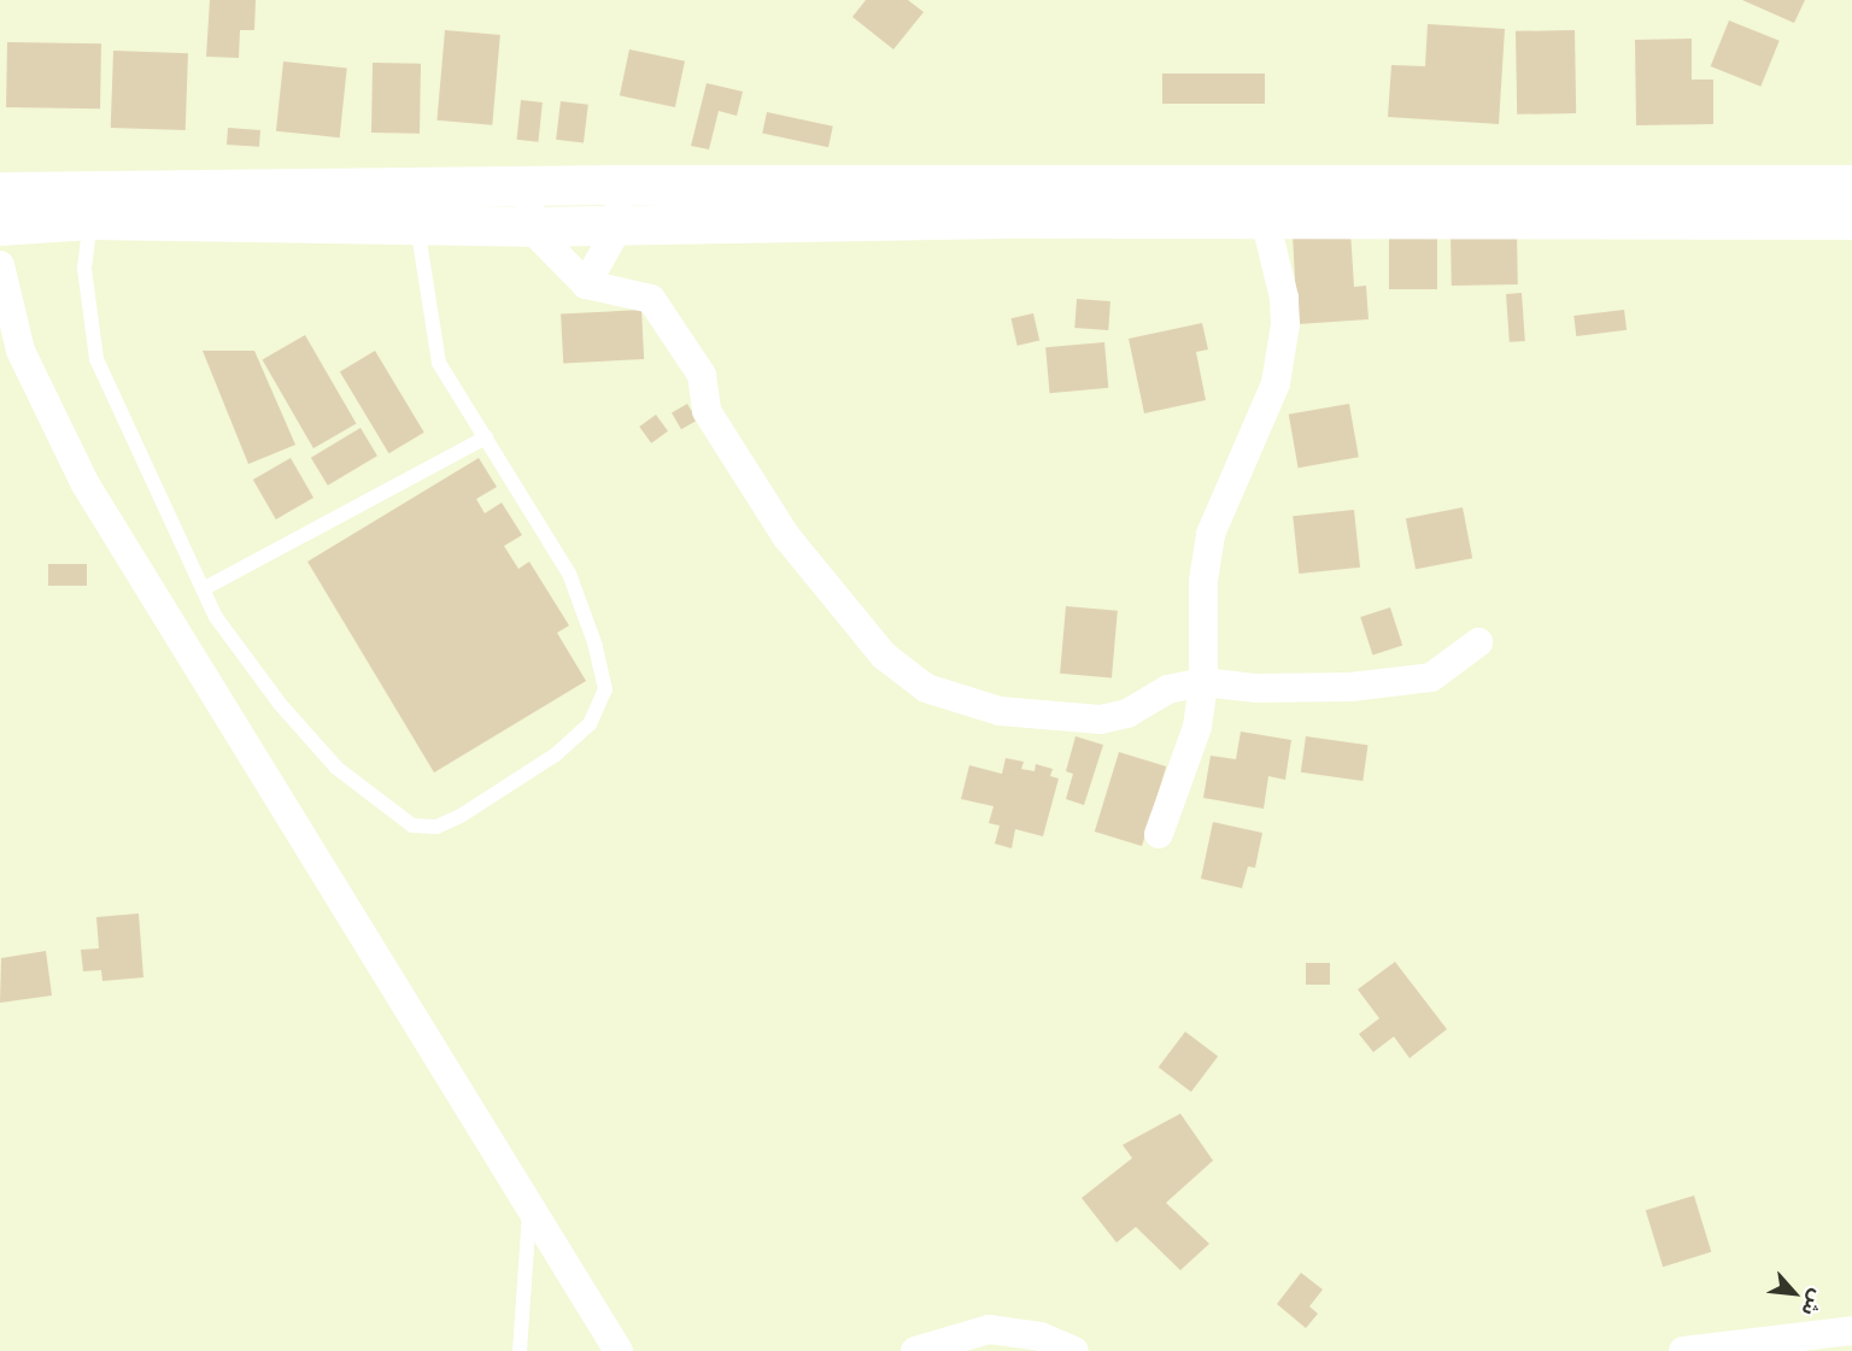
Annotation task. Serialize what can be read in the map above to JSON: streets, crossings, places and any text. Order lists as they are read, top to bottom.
{
  "north": "bottom right"
}
